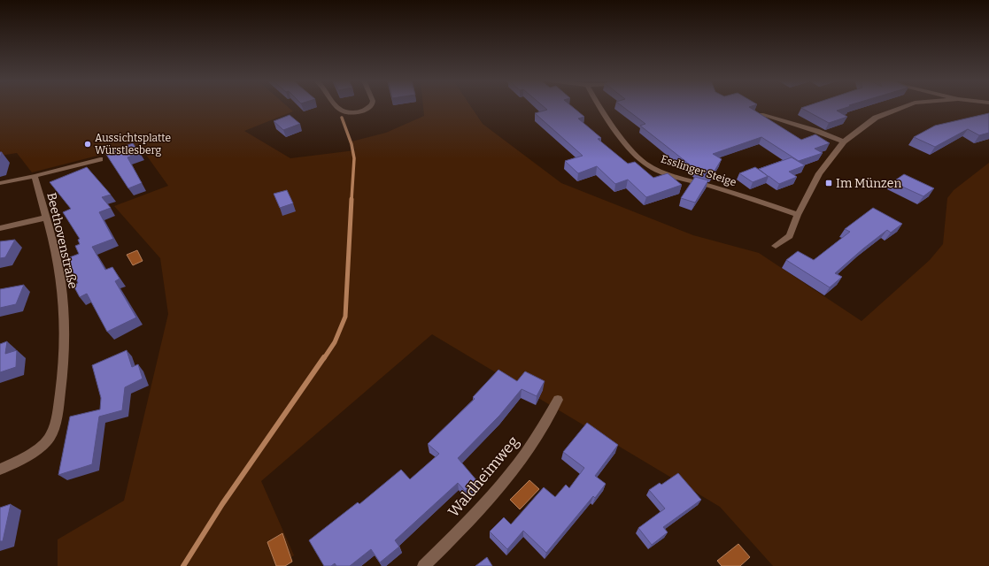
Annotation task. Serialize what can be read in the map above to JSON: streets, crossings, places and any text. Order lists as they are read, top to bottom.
{
  "streets": {
    "street": ["Esslinger Steige", "Beethovenstraße", "Waldheimweg"]
  },
  "places": {
    "other": ["Aussichtsplatte Würstlesberg"],
    "transit": ["Im Münzen"]
  }
}
